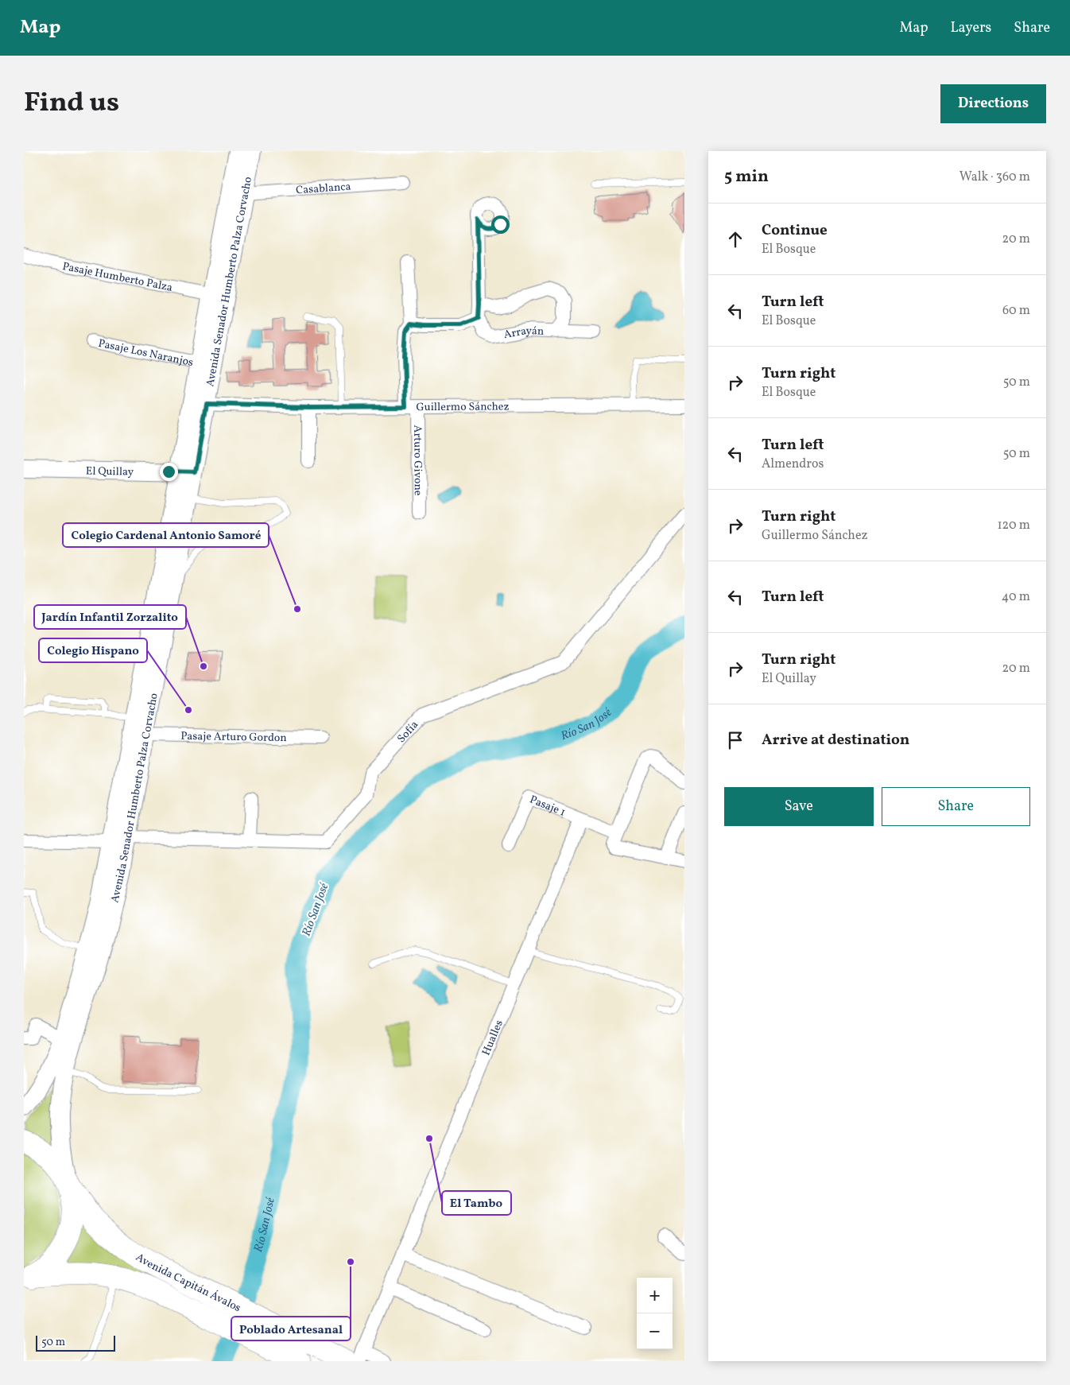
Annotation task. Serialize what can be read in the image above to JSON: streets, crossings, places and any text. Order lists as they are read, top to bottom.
{
  "streets": {
    "highway": ["Avenida Capitán Ávalos"],
    "main road": ["Avenida Senador Humberto Palza Corvacho", "El Quillay"],
    "street": [
      "Casablanca",
      "Pasaje Humberto Palza",
      "Arrayán",
      "Pasaje Los Naranjos",
      "Guillermo Sánchez",
      "Arturo Givone",
      "Sofía",
      "Pasaje Arturo Gordon",
      "Pasaje 1",
      "Hualles"
    ]
  },
  "crossings": [
    ["Casablanca", "Avenida Senador Humberto Palza Corvacho"],
    ["Pasaje Humberto Palza", "Avenida Senador Humberto Palza Corvacho"],
    ["Avenida Senador Humberto Palza Corvacho", "Pasaje Los Naranjos"],
    ["Avenida Senador Humberto Palza Corvacho", "Guillermo Sánchez"],
    ["Avenida Senador Humberto Palza Corvacho", "El Quillay"],
    ["Avenida Senador Humberto Palza Corvacho", "Sofía"],
    ["Avenida Senador Humberto Palza Corvacho", "Pasaje Arturo Gordon"],
    ["Avenida Senador Humberto Palza Corvacho", "Avenida Capitán Ávalos"],
    ["Guillermo Sánchez", "Arturo Givone"],
    ["Pasaje 1", "Hualles"],
    ["Hualles", "Avenida Capitán Ávalos"]
  ],
  "water": ["Río San José"],
  "places": [
    "Colegio Cardenal Antonio Samoré",
    "Jardín Infantil Zorzalito",
    "Colegio Hispano",
    "El Tambo",
    "Poblado Artesanal"
  ],
  "scale_bar": "50 m",
  "page": {
    "header": "Map",
    "nav": ["Map", "Layers", "Share"],
    "title": "Find us",
    "buttons": [
      "Directions",
      ["Save", "Share"]
    ],
    "heading": ["5 min", "Walk · 360 m"],
    "list": [
      ["Continue", "El Bosque", "20 m"],
      ["Turn left", "El Bosque", "60 m"],
      ["Turn right", "El Bosque", "50 m"],
      ["Turn left", "Almendros", "50 m"],
      ["Turn right", "Guillermo Sánchez", "120 m"],
      ["Turn left", "40 m"],
      ["Turn right", "El Quillay", "20 m"],
      "Arrive at destination"
    ],
    "map_buttons": ["+", "−"],
    "scale": "50 m"
  }
}
